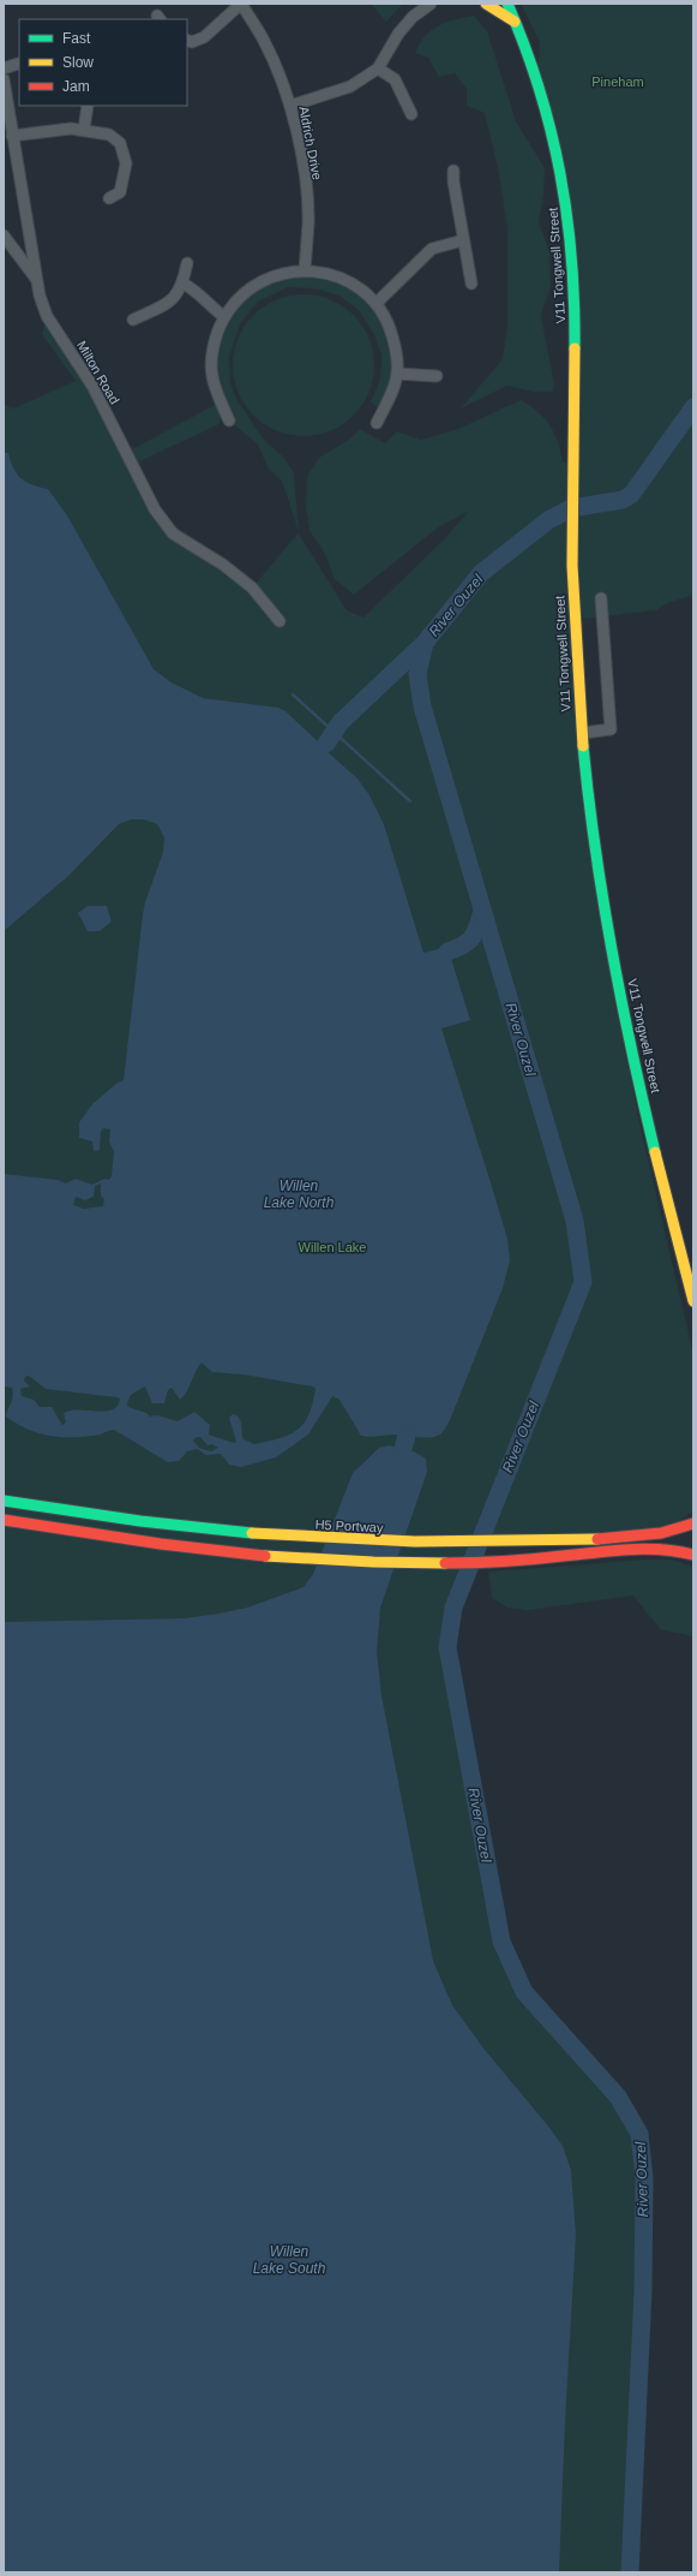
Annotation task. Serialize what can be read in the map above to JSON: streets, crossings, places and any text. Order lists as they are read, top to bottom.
{
  "streets": {
    "main road": ["V11 Tongwell Street", "H5 Portway"],
    "street": ["Aldrich Drive", "Milton Road"]
  },
  "water": ["River Ouzel", "Willen Lake North", "Willen Lake South"],
  "parks": ["Pineham", "Willen Lake"],
  "legend": ["Fast", "Slow", "Jam"]
}
